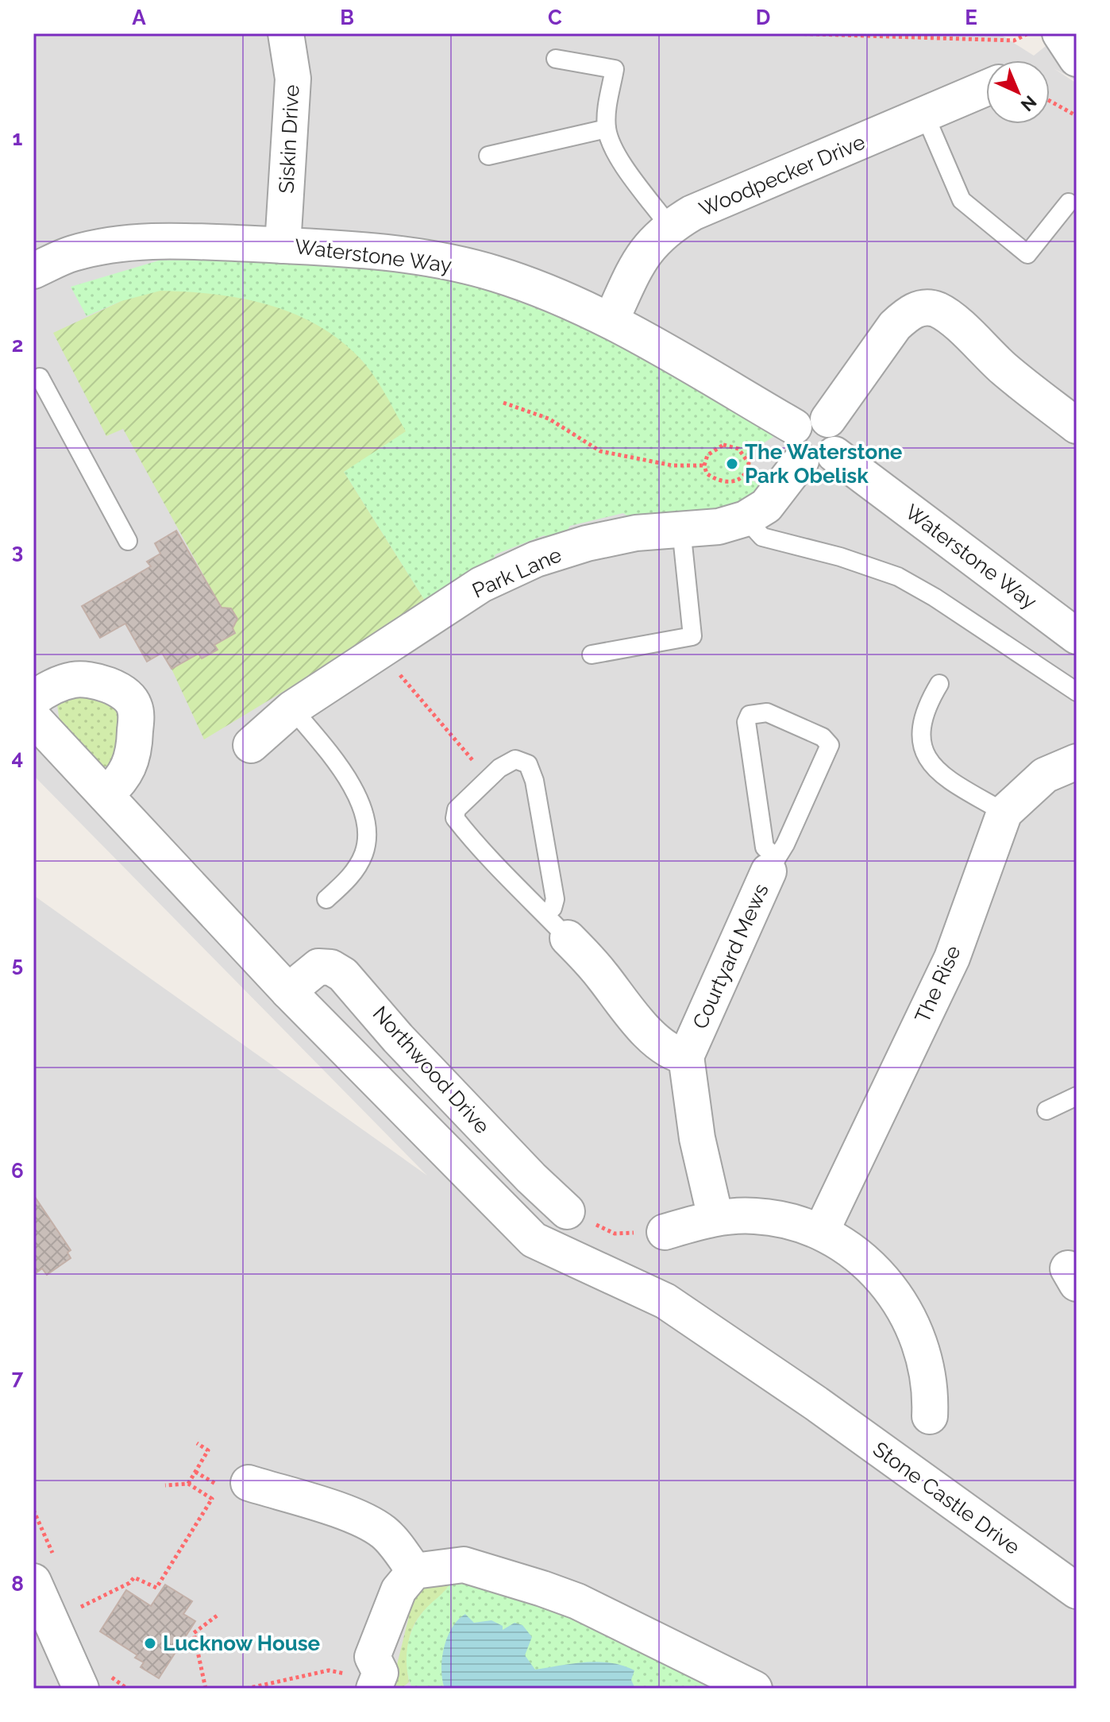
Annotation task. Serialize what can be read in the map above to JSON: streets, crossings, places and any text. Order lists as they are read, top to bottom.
{
  "streets": {
    "street": [
      "Siskin Drive",
      "Woodpecker Drive",
      "Waterstone Way",
      "Park Lane",
      "Courtyard Mews",
      "The Rise",
      "Northwood Drive",
      "Stone Castle Drive"
    ]
  },
  "crossings": [
    ["Siskin Drive", "Waterstone Way"],
    ["Woodpecker Drive", "Waterstone Way"],
    ["Waterstone Way", "Park Lane"],
    ["Northwood Drive", "Stone Castle Drive"]
  ],
  "places": ["The Waterstone Park Obelisk", "Lucknow House"],
  "north": "bottom right",
  "grid": {
    "columns": [
      "A",
      "B",
      "C",
      "D",
      "E"
    ],
    "rows": [
      "1",
      "2",
      "3",
      "4",
      "5",
      "6",
      "7",
      "8"
    ]
  }
}
